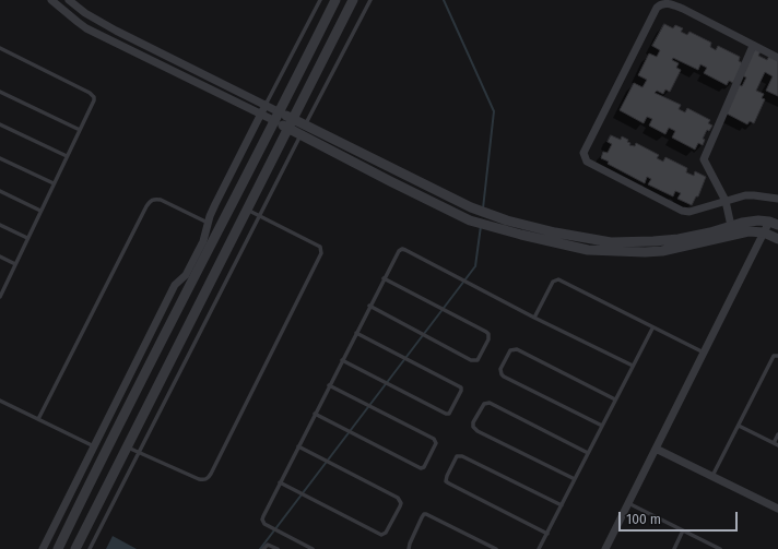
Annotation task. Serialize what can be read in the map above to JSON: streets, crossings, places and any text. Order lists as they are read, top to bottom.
{
  "scale_bar": "100 m"
}
